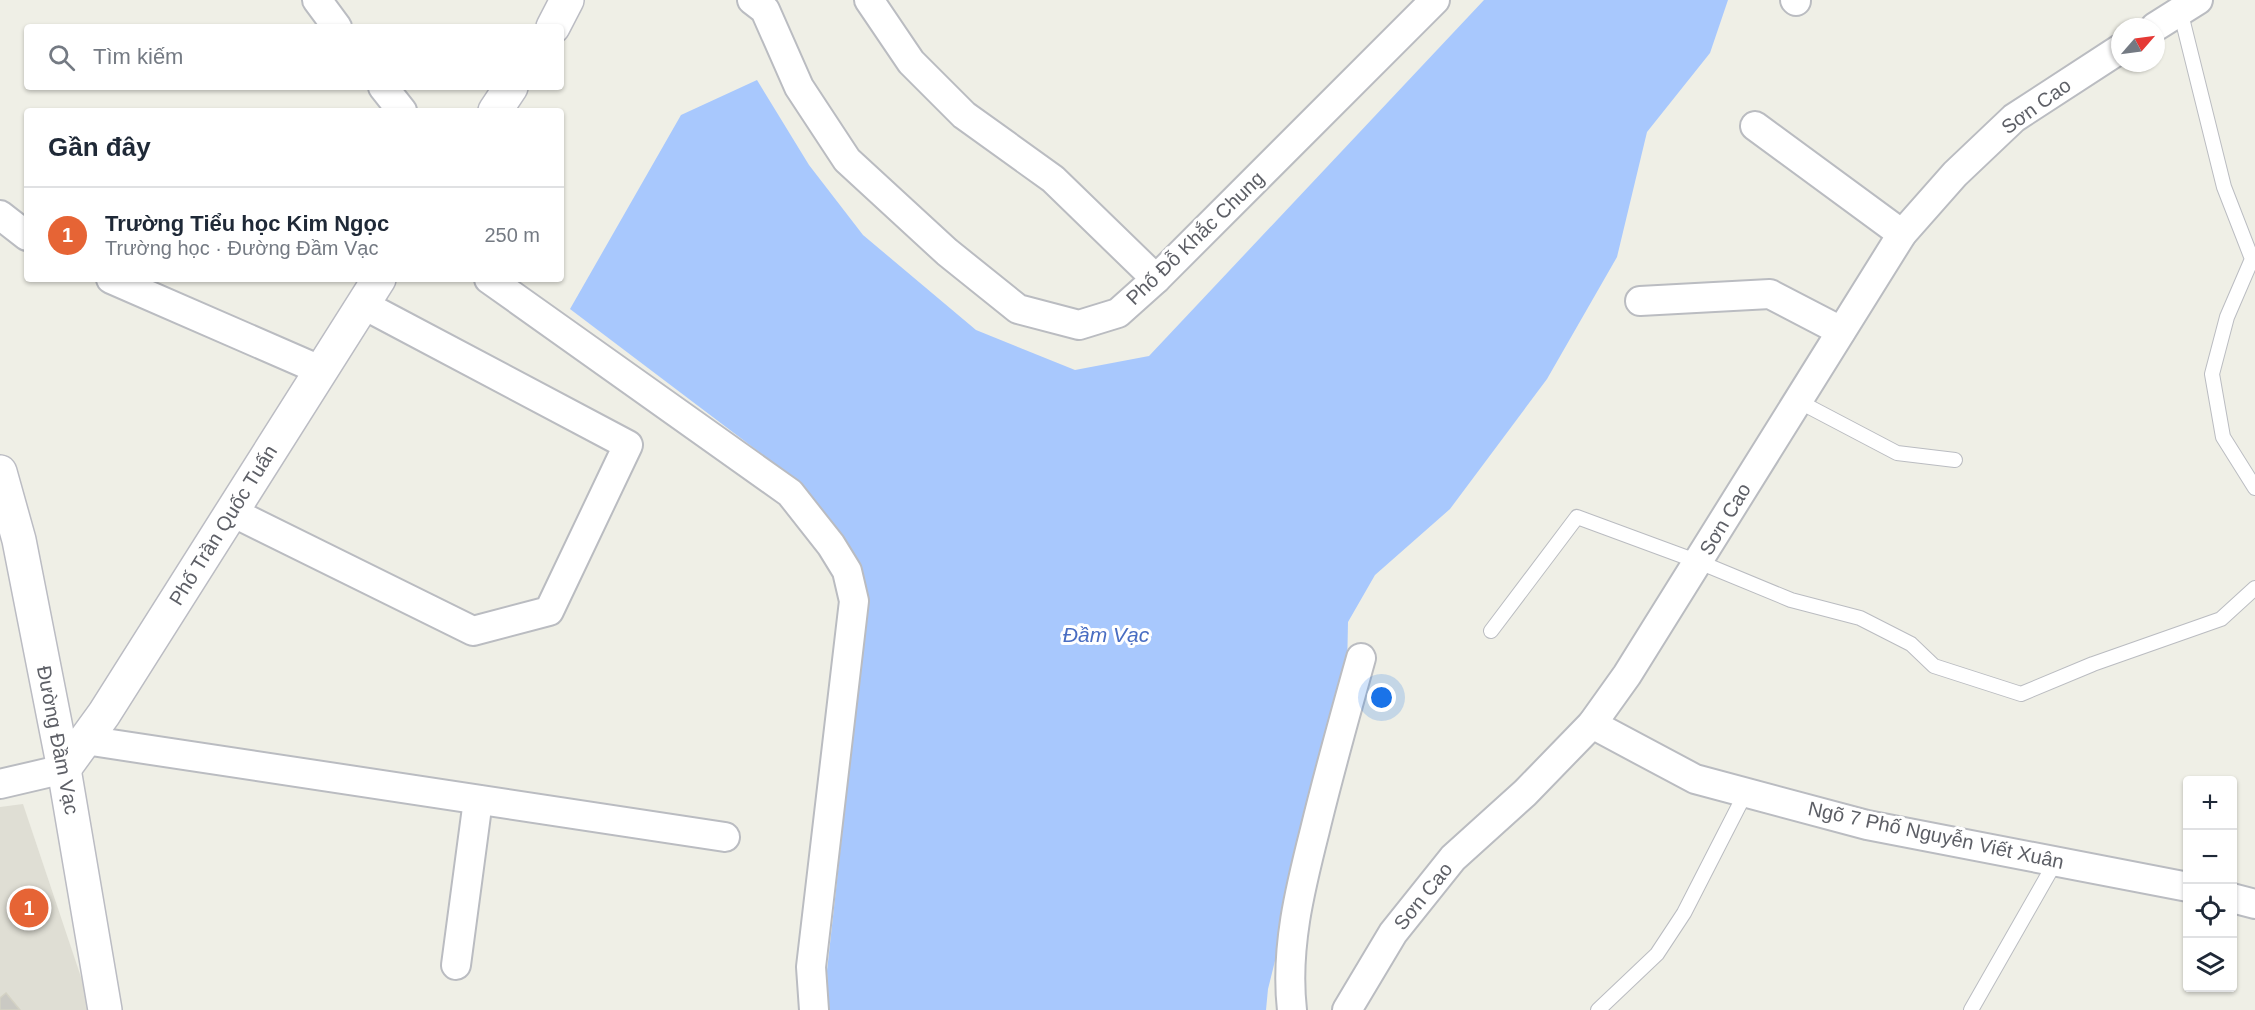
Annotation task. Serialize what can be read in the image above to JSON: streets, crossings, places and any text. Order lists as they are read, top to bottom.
{
  "streets": {
    "street": [
      "Sơn Cao",
      "Phố Đỗ Khắc Chung",
      "Phố Trần Quốc Tuấn",
      "Đường Đầm Vạc",
      "Ngõ 7 Phố Nguyễn Viết Xuân"
    ]
  },
  "crossings": [
    ["Sơn Cao", "Ngõ 7 Phố Nguyễn Viết Xuân"],
    ["Phố Trần Quốc Tuấn", "Đường Đầm Vạc"]
  ],
  "water": ["Đầm Vạc"],
  "north": "top right",
  "page": {
    "search": "Tìm kiếm",
    "heading": "Gần đây",
    "list": [
      {
        "mark": "1",
        "name": "Trường Tiểu học Kim Ngọc",
        "note": "Trường học · Đường Đầm Vạc",
        "value": "250 m"
      }
    ],
    "map_buttons": ["+", "−"],
    "pins": "1"
  }
}
